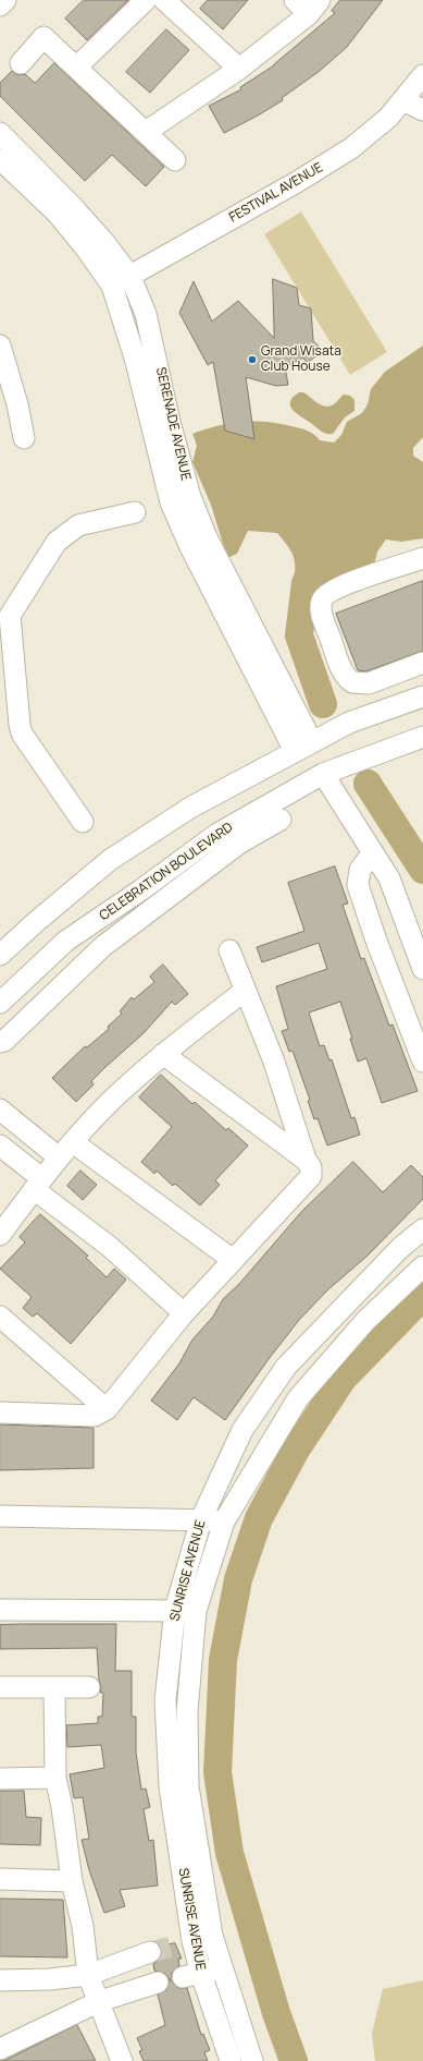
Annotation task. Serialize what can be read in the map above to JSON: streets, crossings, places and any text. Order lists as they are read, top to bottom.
{
  "streets": {
    "street": [
      "FESTIVAL AVENUE",
      "SERENADE AVENUE",
      "CELEBRATION BOULEVARD",
      "SUNRISE AVENUE"
    ]
  },
  "crossings": [
    ["FESTIVAL AVENUE", "SERENADE AVENUE"]
  ],
  "places": ["Grand Wisata Club House"]
}
